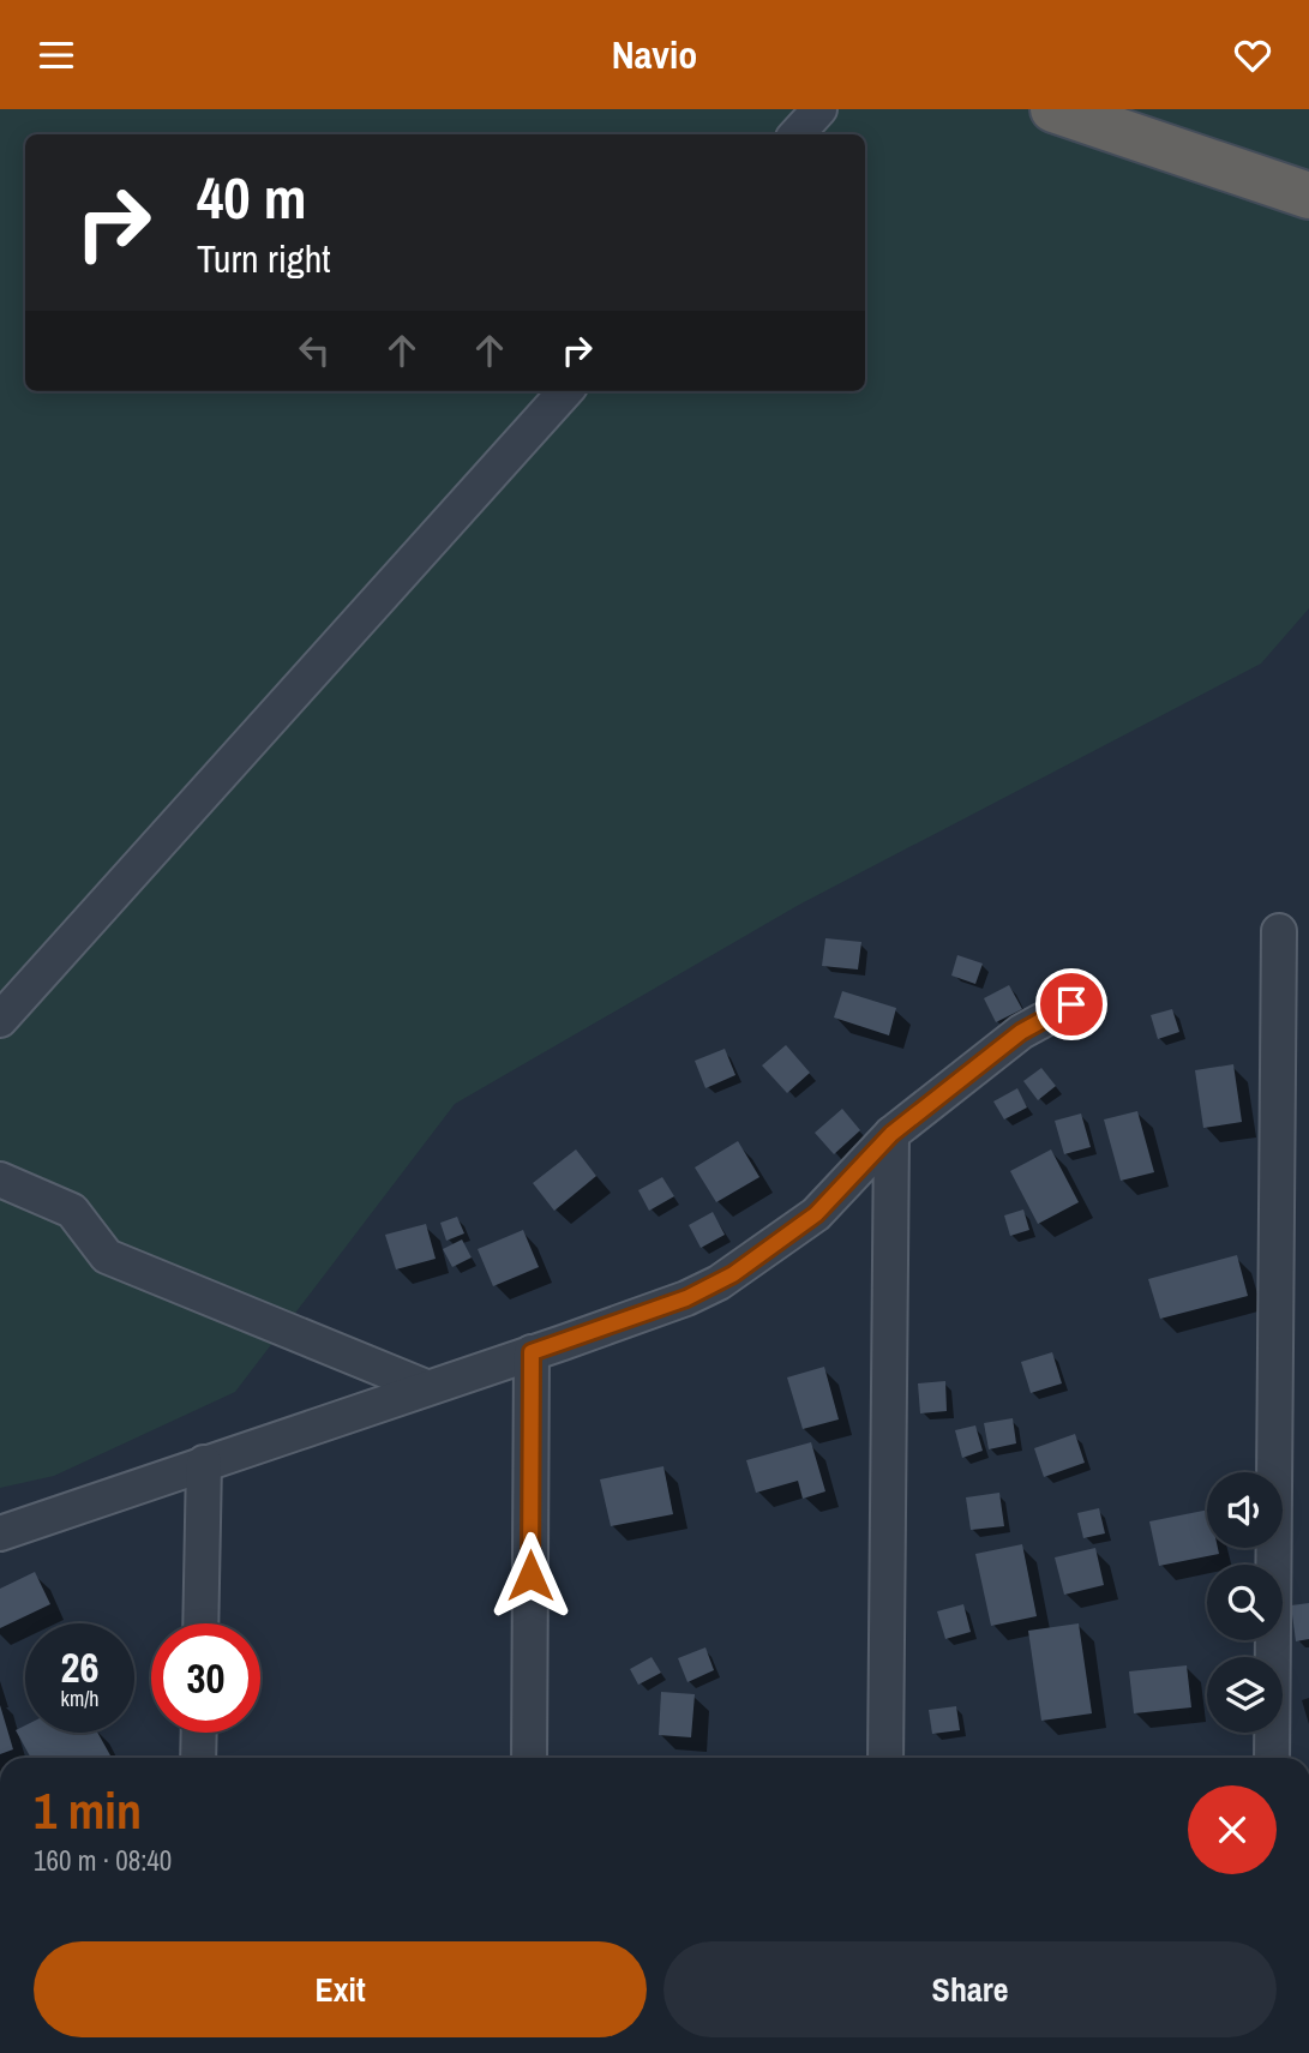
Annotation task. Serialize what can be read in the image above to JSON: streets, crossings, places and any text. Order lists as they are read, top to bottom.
{
  "page": {
    "header": "Navio",
    "turn": ["40 m", "Turn right"],
    "speed": "26 km/h",
    "limit": "30",
    "heading": ["1 min", "160 m · 08:40"],
    "buttons": ["Exit", "Share"]
  }
}
